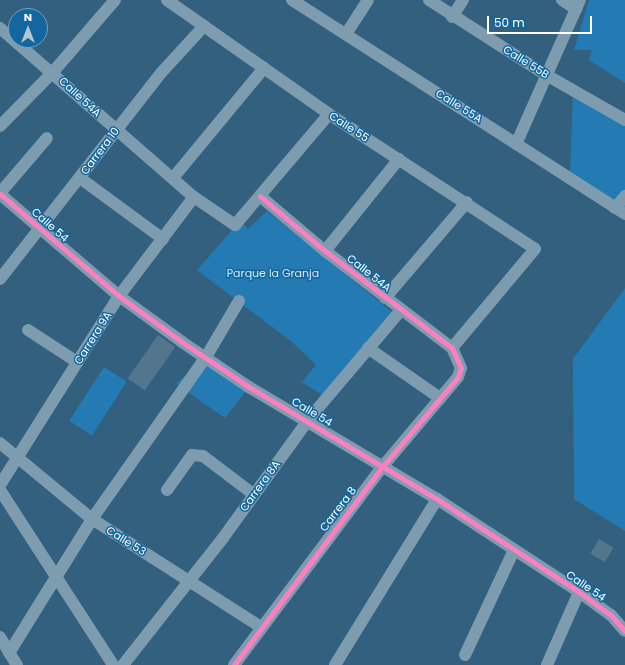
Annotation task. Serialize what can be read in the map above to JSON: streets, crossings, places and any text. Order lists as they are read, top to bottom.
{
  "streets": {
    "street": [
      "Calle 55B",
      "Calle 54A",
      "Calle 55A",
      "Calle 55",
      "Carrera 10",
      "Calle 54",
      "Carrera 9A",
      "Carrera 8A",
      "Carrera 8",
      "Calle 53"
    ]
  },
  "crossings": [
    ["Calle 54A", "Calle 55"],
    ["Calle 54A", "Carrera 10"],
    ["Calle 54A", "Carrera 9A"],
    ["Calle 54A", "Carrera 8A"],
    ["Calle 54A", "Carrera 8"],
    ["Calle 55", "Carrera 10"],
    ["Carrera 10", "Calle 54"],
    ["Calle 54", "Carrera 9A"],
    ["Calle 54", "Carrera 8A"],
    ["Calle 54", "Carrera 8"],
    ["Carrera 9A", "Calle 53"],
    ["Carrera 8A", "Calle 53"],
    ["Carrera 8", "Calle 53"]
  ],
  "parks": ["Parque la Granja"],
  "scale_bar": "50 m",
  "north": "top"
}
